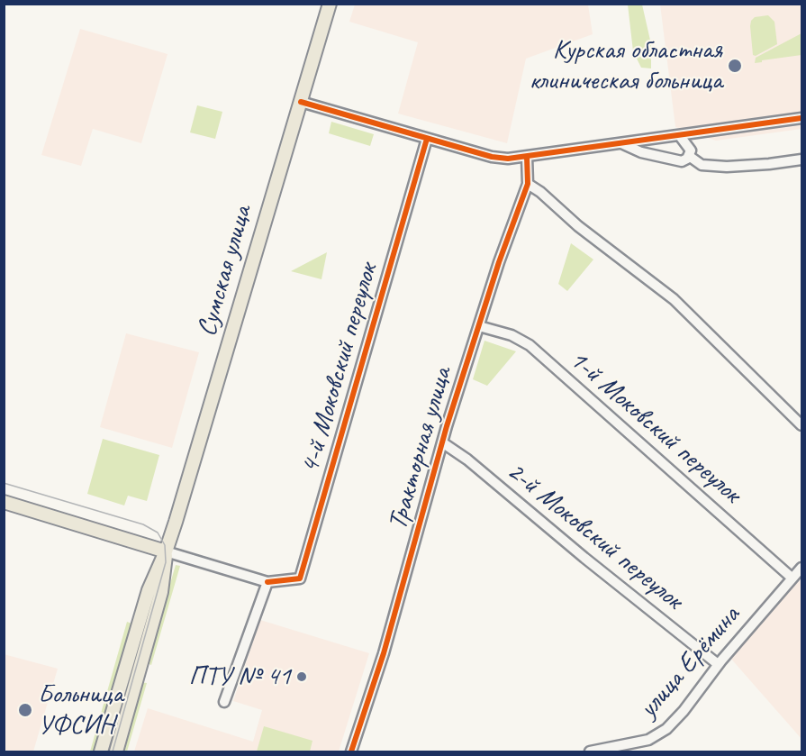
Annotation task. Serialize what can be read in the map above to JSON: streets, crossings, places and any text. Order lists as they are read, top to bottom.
{
  "streets": {
    "main road": ["Сумская улица"],
    "street": [
      "4-й Моковский переулок",
      "1-й Моковский переулок",
      "Тракторная улица",
      "2-й Моковский переулок",
      "улица Ерёмина"
    ]
  },
  "crossings": [
    ["1-й Моковский переулок", "Тракторная улица"],
    ["1-й Моковский переулок", "улица Ерёмина"],
    ["Тракторная улица", "2-й Моковский переулок"],
    ["2-й Моковский переулок", "улица Ерёмина"]
  ],
  "places": ["Курская областная клиническая больница", "ПТУ № 41", "Больница УФСИН"]
}
